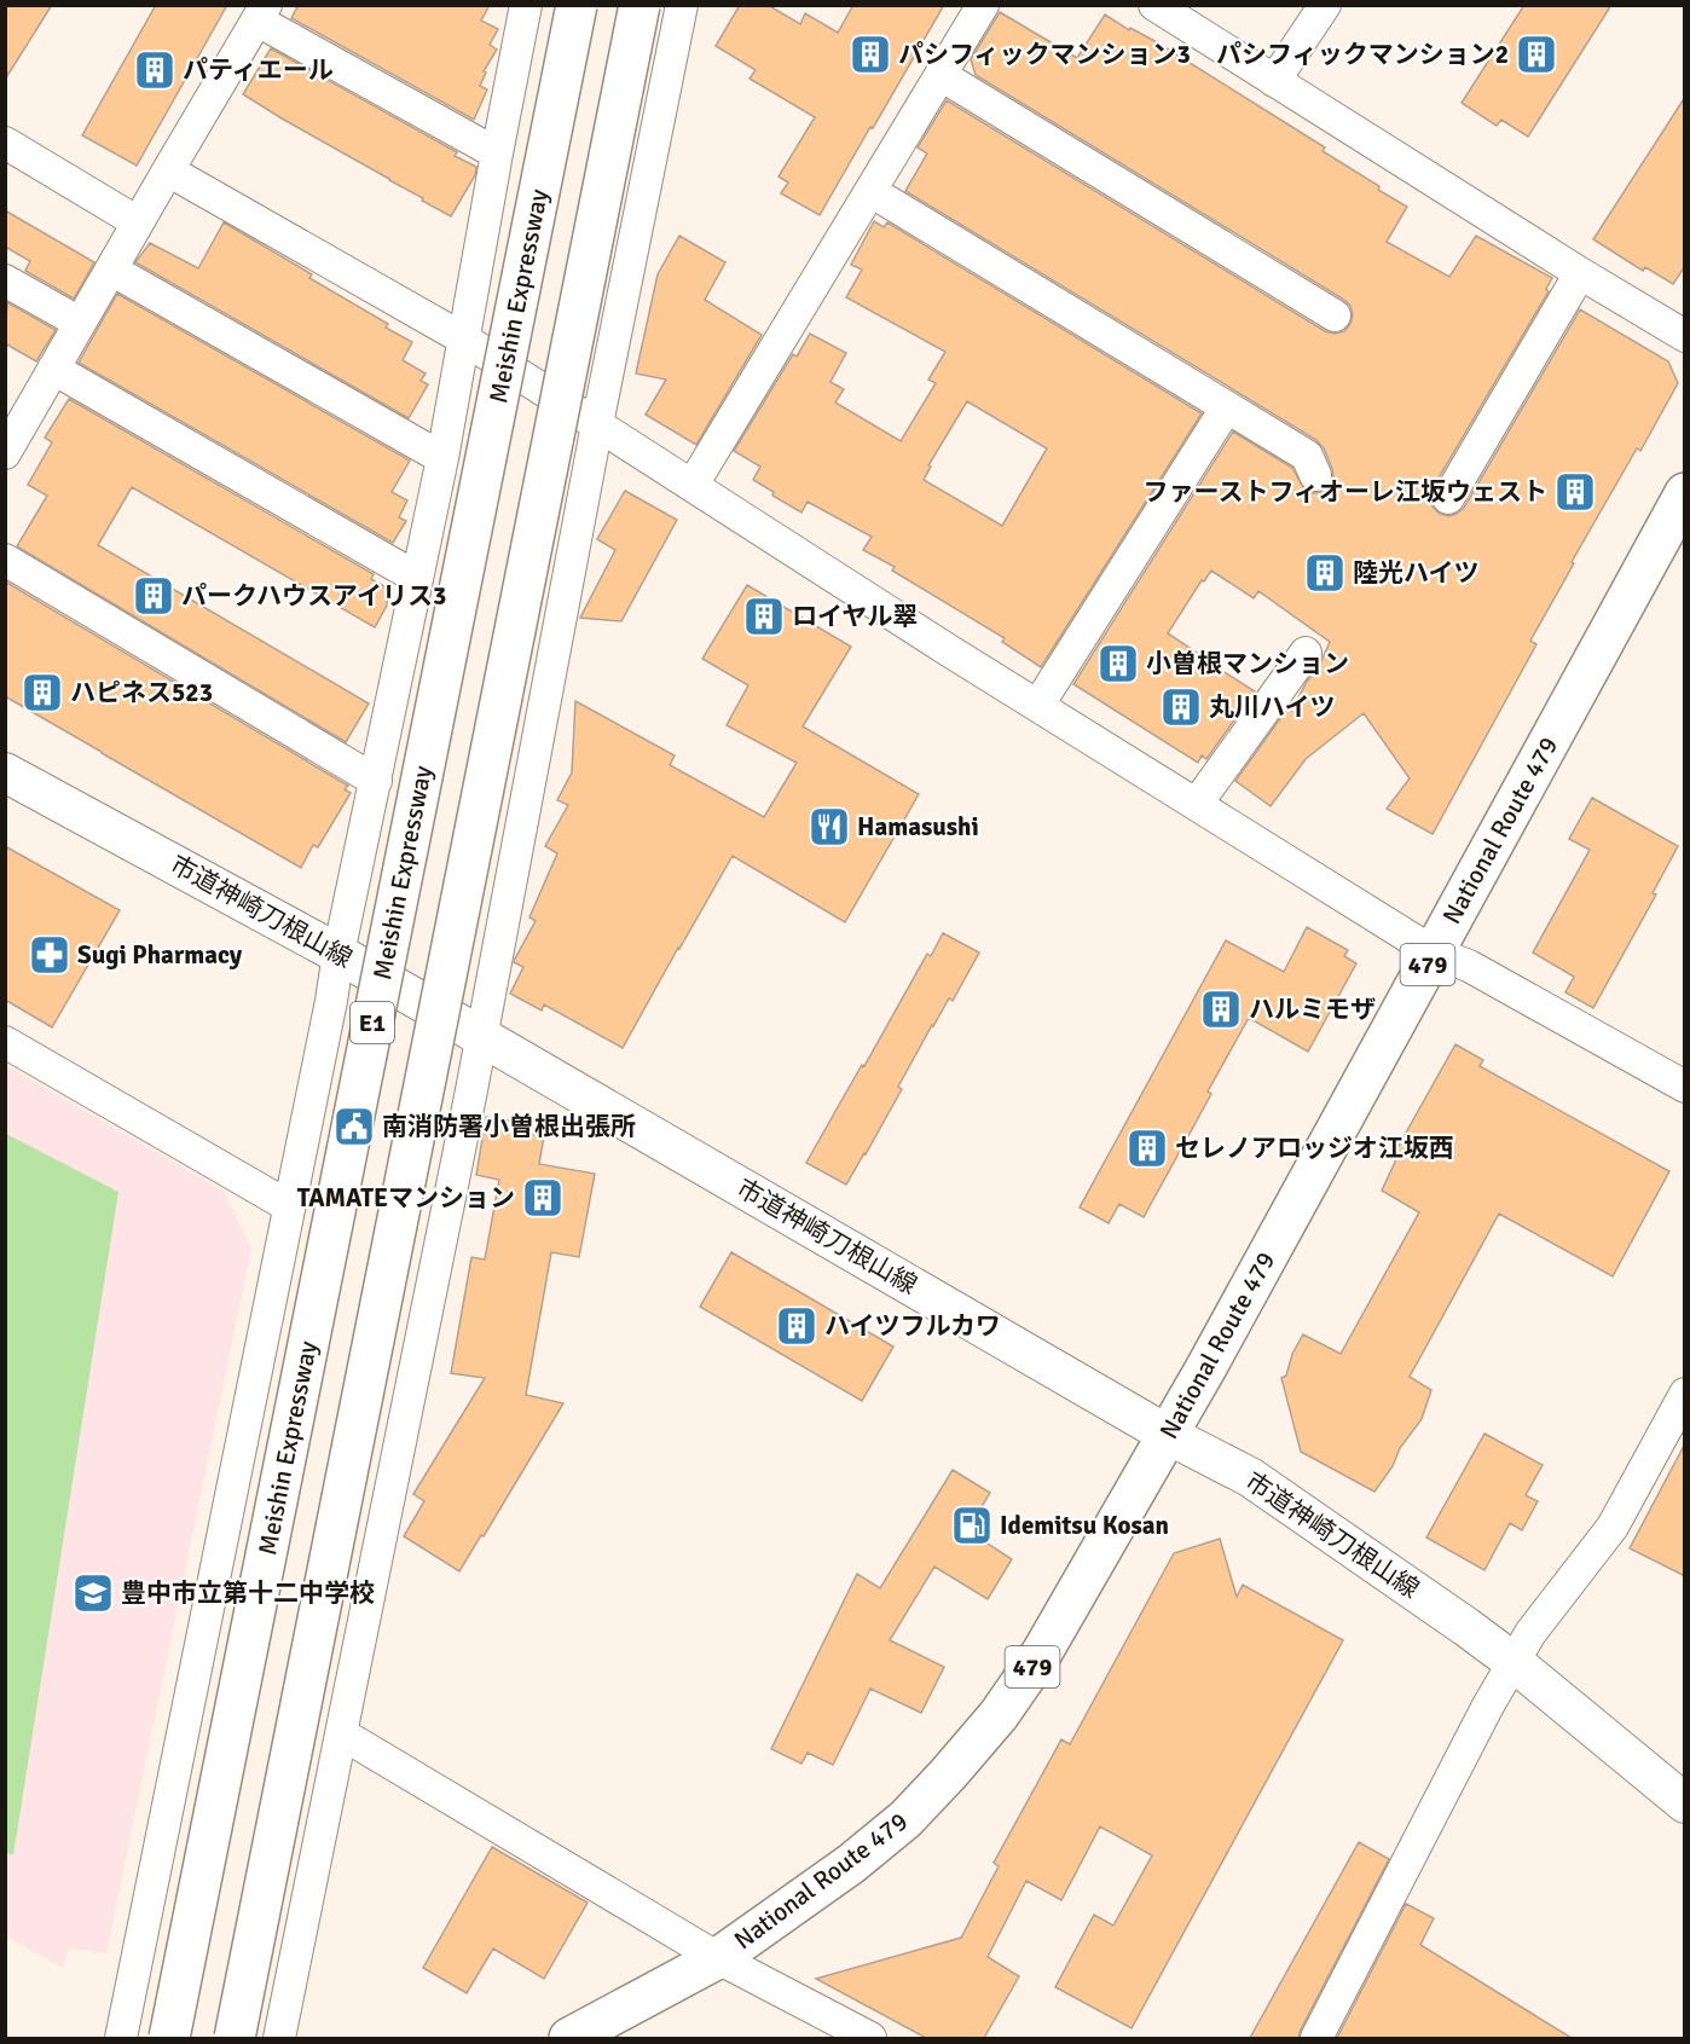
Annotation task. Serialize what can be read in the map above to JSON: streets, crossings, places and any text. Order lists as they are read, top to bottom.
{
  "streets": {
    "highway": [
      "Meishin Expressway",
      "National Route 479",
      "479",
      "E1"
    ],
    "street": ["市道神崎刀根山線"]
  },
  "crossings": [
    ["National Route 479", "市道神崎刀根山線"]
  ],
  "places": {
    "building": [
      "パシフィックマンション3",
      "パシフィックマンション2",
      "パティエール",
      "ファーストフィオーレ江坂ウェスト",
      "陸光ハイツ",
      "パークハウスアイリス3",
      "ロイヤル翠",
      "小曽根マンション",
      "ハピネス523",
      "丸川ハイツ",
      "ハルミモザ",
      "セレノアロッジオ江坂西",
      "TAMATEマンション",
      "ハイツフルカワ"
    ],
    "restaurant": ["Hamasushi"],
    "pharmacy": ["Sugi Pharmacy"],
    "public building": ["南消防署小曽根出張所"],
    "fuel station": ["Idemitsu Kosan"],
    "school or university": ["豊中市立第十二中学校"]
  }
}
